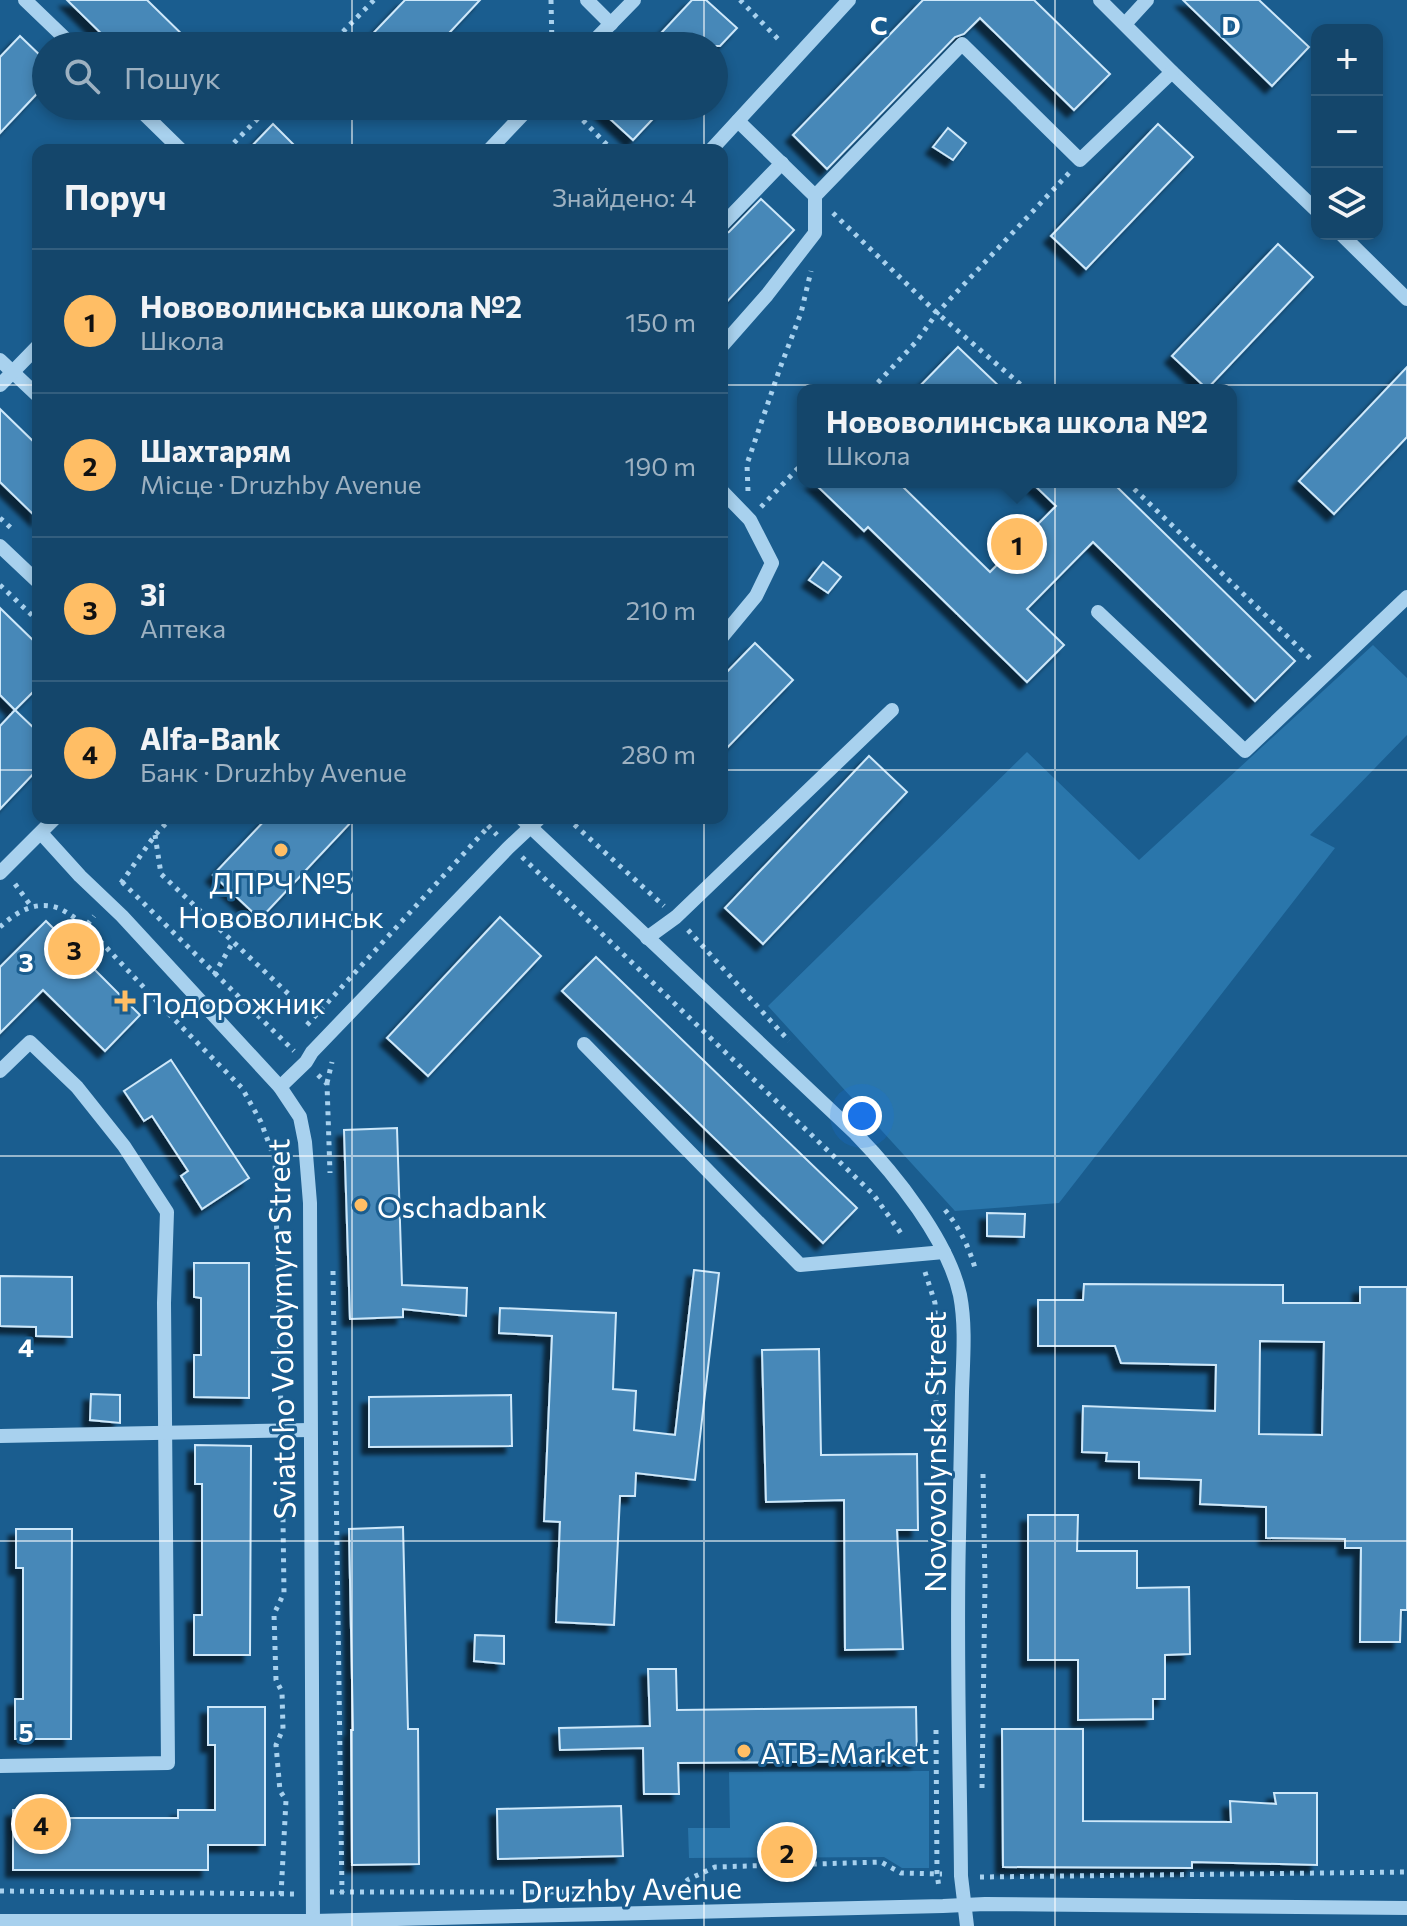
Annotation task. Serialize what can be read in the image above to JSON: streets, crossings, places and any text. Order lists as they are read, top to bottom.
{
  "streets": {
    "street": ["Sviatoho Volodymyra Street", "Novovolynska Street", "Druzhby Avenue"]
  },
  "crossings": [
    ["Sviatoho Volodymyra Street", "Druzhby Avenue"],
    ["Novovolynska Street", "Druzhby Avenue"]
  ],
  "places": {
    "other": ["ДПРЧ №5 Нововолинськ", "Oschadbank", "ATB-Market"],
    "health": ["Подорожник"]
  },
  "page": {
    "map_buttons": ["+", "−"],
    "search": "Пошук",
    "heading": ["Поруч", "Знайдено: 4"],
    "list": [
      {
        "mark": "1",
        "name": "Нововолинська школа №2",
        "note": "Школа",
        "value": "150 m"
      },
      {
        "mark": "2",
        "name": "Шахтарям",
        "note": "Місце · Druzhby Avenue",
        "value": "190 m"
      },
      {
        "mark": "3",
        "name": "3i",
        "note": "Аптека",
        "value": "210 m"
      },
      {
        "mark": "4",
        "name": "Alfa-Bank",
        "note": "Банк · Druzhby Avenue",
        "value": "280 m"
      }
    ],
    "popup": ["Нововолинська школа №2", "Школа"],
    "pins": [
      "1",
      "3",
      "4",
      "2"
    ]
  },
  "grid": {
    "columns": ["C", "D"],
    "rows": ["3", "4", "5"]
  }
}
